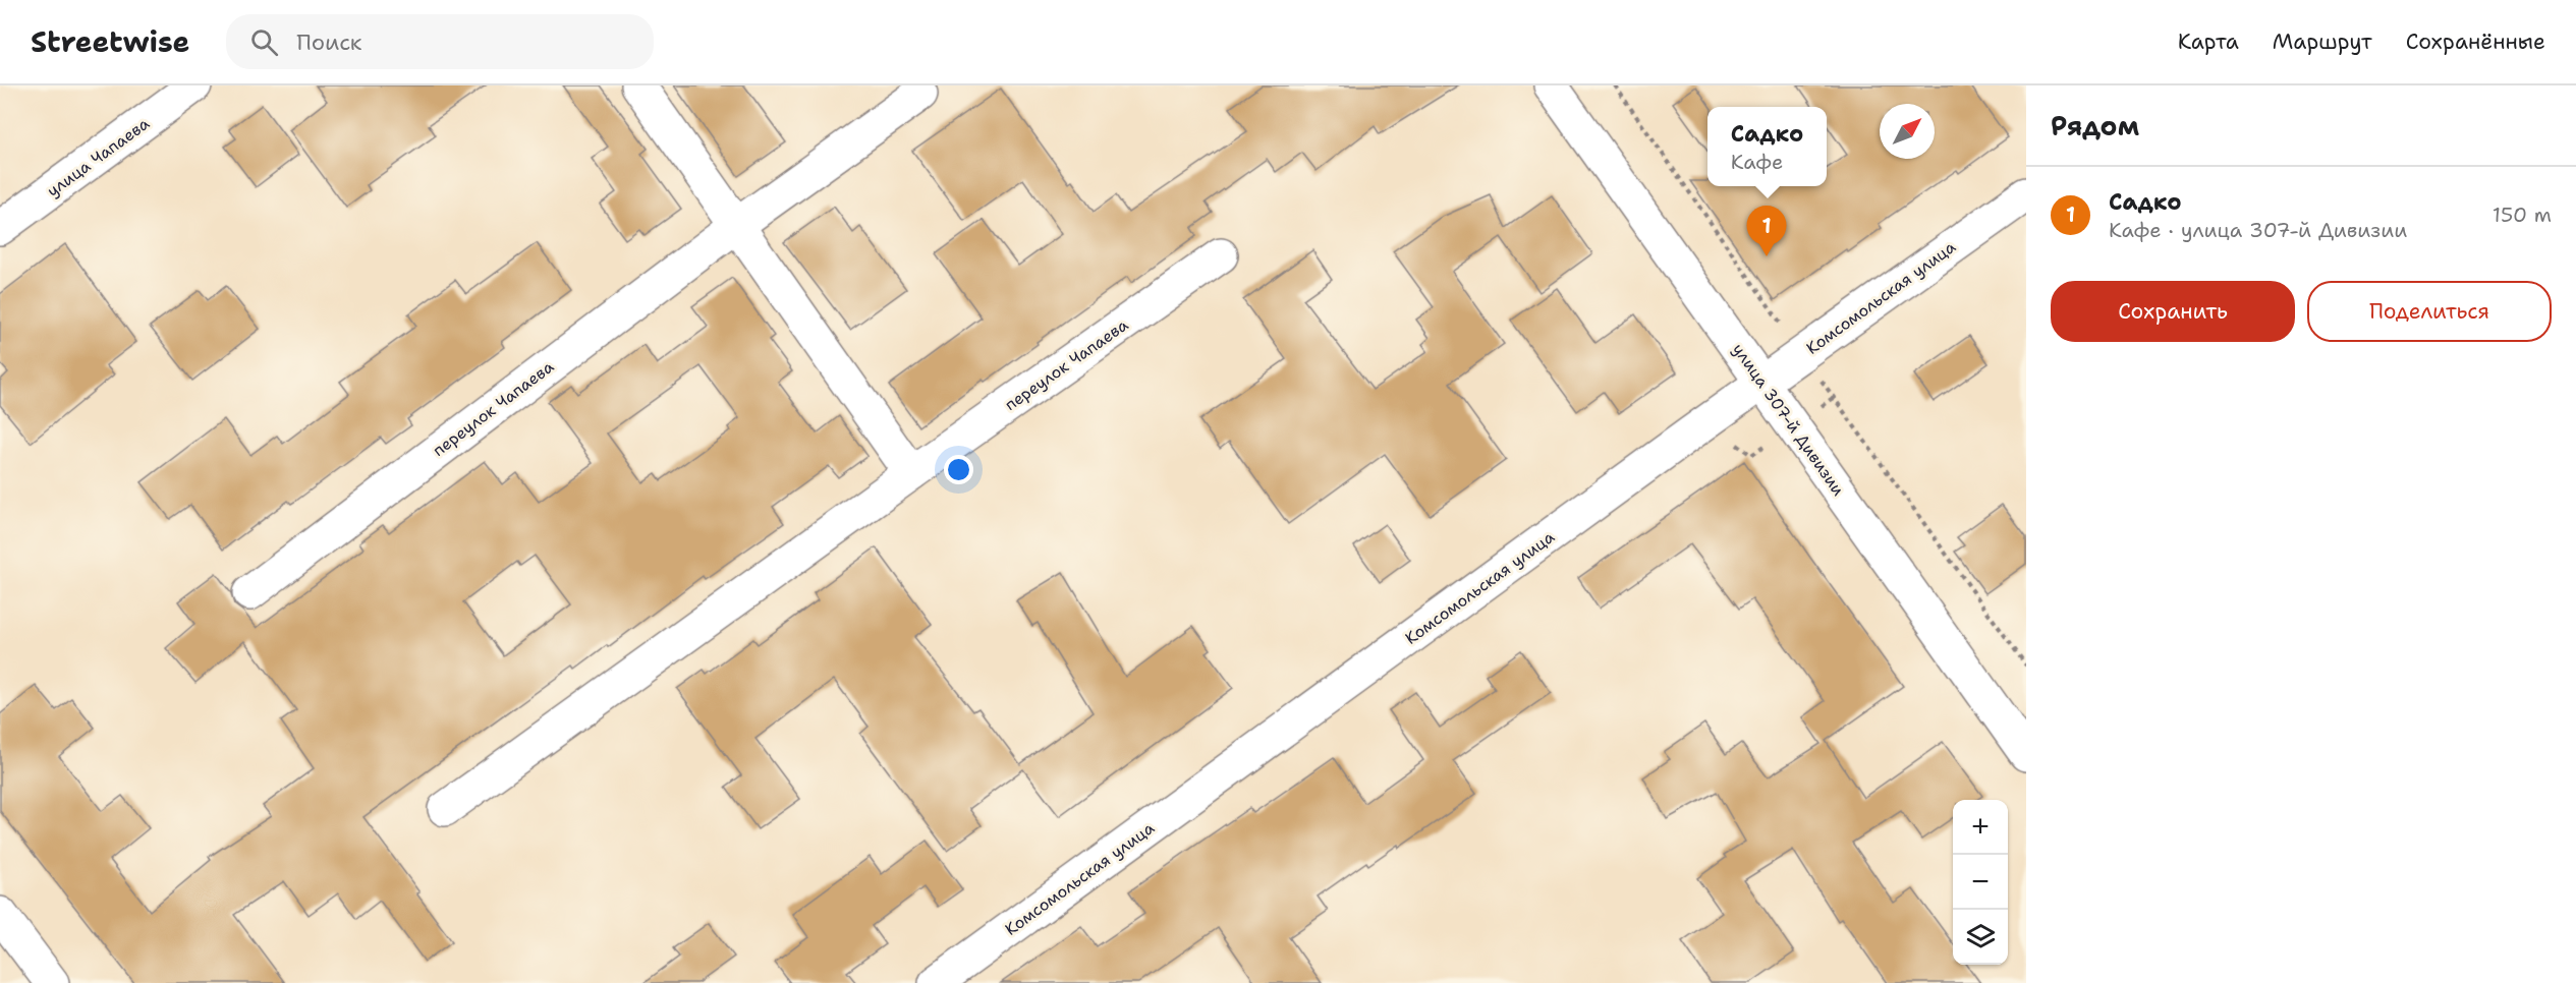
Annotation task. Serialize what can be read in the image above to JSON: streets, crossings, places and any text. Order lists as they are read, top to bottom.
{
  "streets": {
    "street": [
      "улица Чапаева",
      "Комсомольская улица",
      "переулок Чапаева",
      "улица 307-й Дивизии"
    ]
  },
  "crossings": [
    ["Комсомольская улица", "улица 307-й Дивизии"]
  ],
  "north": "top right",
  "page": {
    "header": "Streetwise",
    "search": "Поиск",
    "nav": ["Карта", "Маршрут", "Сохранённые"],
    "heading": "Рядом",
    "popup": ["Садко", "Кафе"],
    "list": [
      {
        "mark": "1",
        "name": "Садко",
        "note": "Кафе · улица 307-й Дивизии",
        "value": "150 m"
      }
    ],
    "pins": "1",
    "buttons": ["Сохранить", "Поделиться"],
    "map_buttons": ["+", "−"]
  }
}
